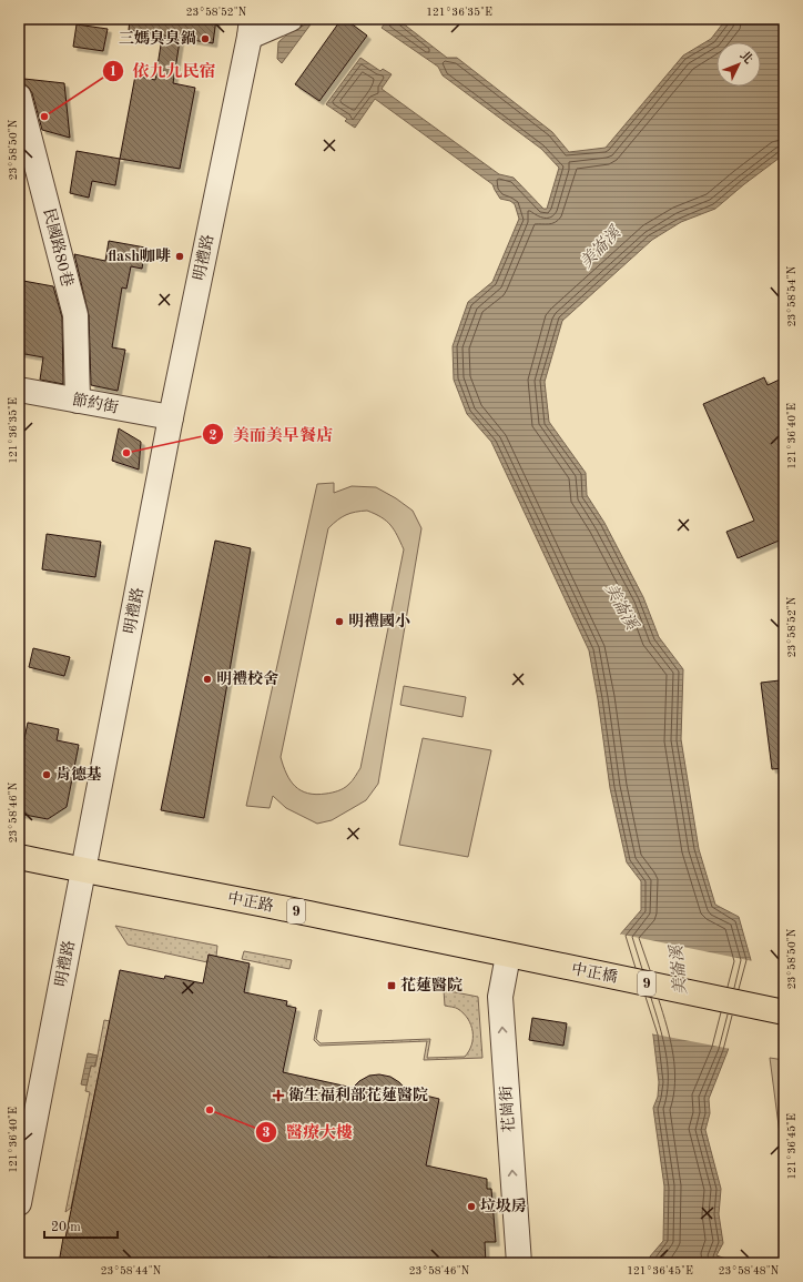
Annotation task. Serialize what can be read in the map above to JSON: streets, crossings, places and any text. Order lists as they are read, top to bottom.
{
  "streets": {
    "main road": ["中正路", "9", "中正橋"],
    "street": [
      "民國路80巷",
      "明禮路",
      "節約街",
      "花崗街"
    ]
  },
  "crossings": [
    ["民國路80巷", "節約街"],
    ["明禮路", "節約街"],
    ["明禮路", "中正路"],
    ["中正路", "中正橋"],
    ["中正路", "花崗街"],
    ["中正橋", "花崗街"]
  ],
  "one_way": ["花崗街"],
  "water": ["美崙溪"],
  "places": {
    "other": [
      "三媽臭臭鍋",
      "依九九民宿",
      "flash咖啡",
      "美而美早餐店",
      "明禮國小",
      "明禮校舍",
      "肯德基",
      "醫療大樓",
      "垃圾房"
    ],
    "transit": ["花蓮醫院"],
    "health": ["衛生福利部花蓮醫院"]
  },
  "scale_bar": "20 m",
  "north": "top right",
  "coordinates": [
    "23°58'52\"N",
    "121°36'35\"E",
    "23°58'50\"N",
    "23°58'54\"N",
    "121°36'40\"E",
    "23°58'46\"N",
    "121°36'45\"E",
    "23°58'44\"N",
    "23°58'48\"N"
  ]
}
